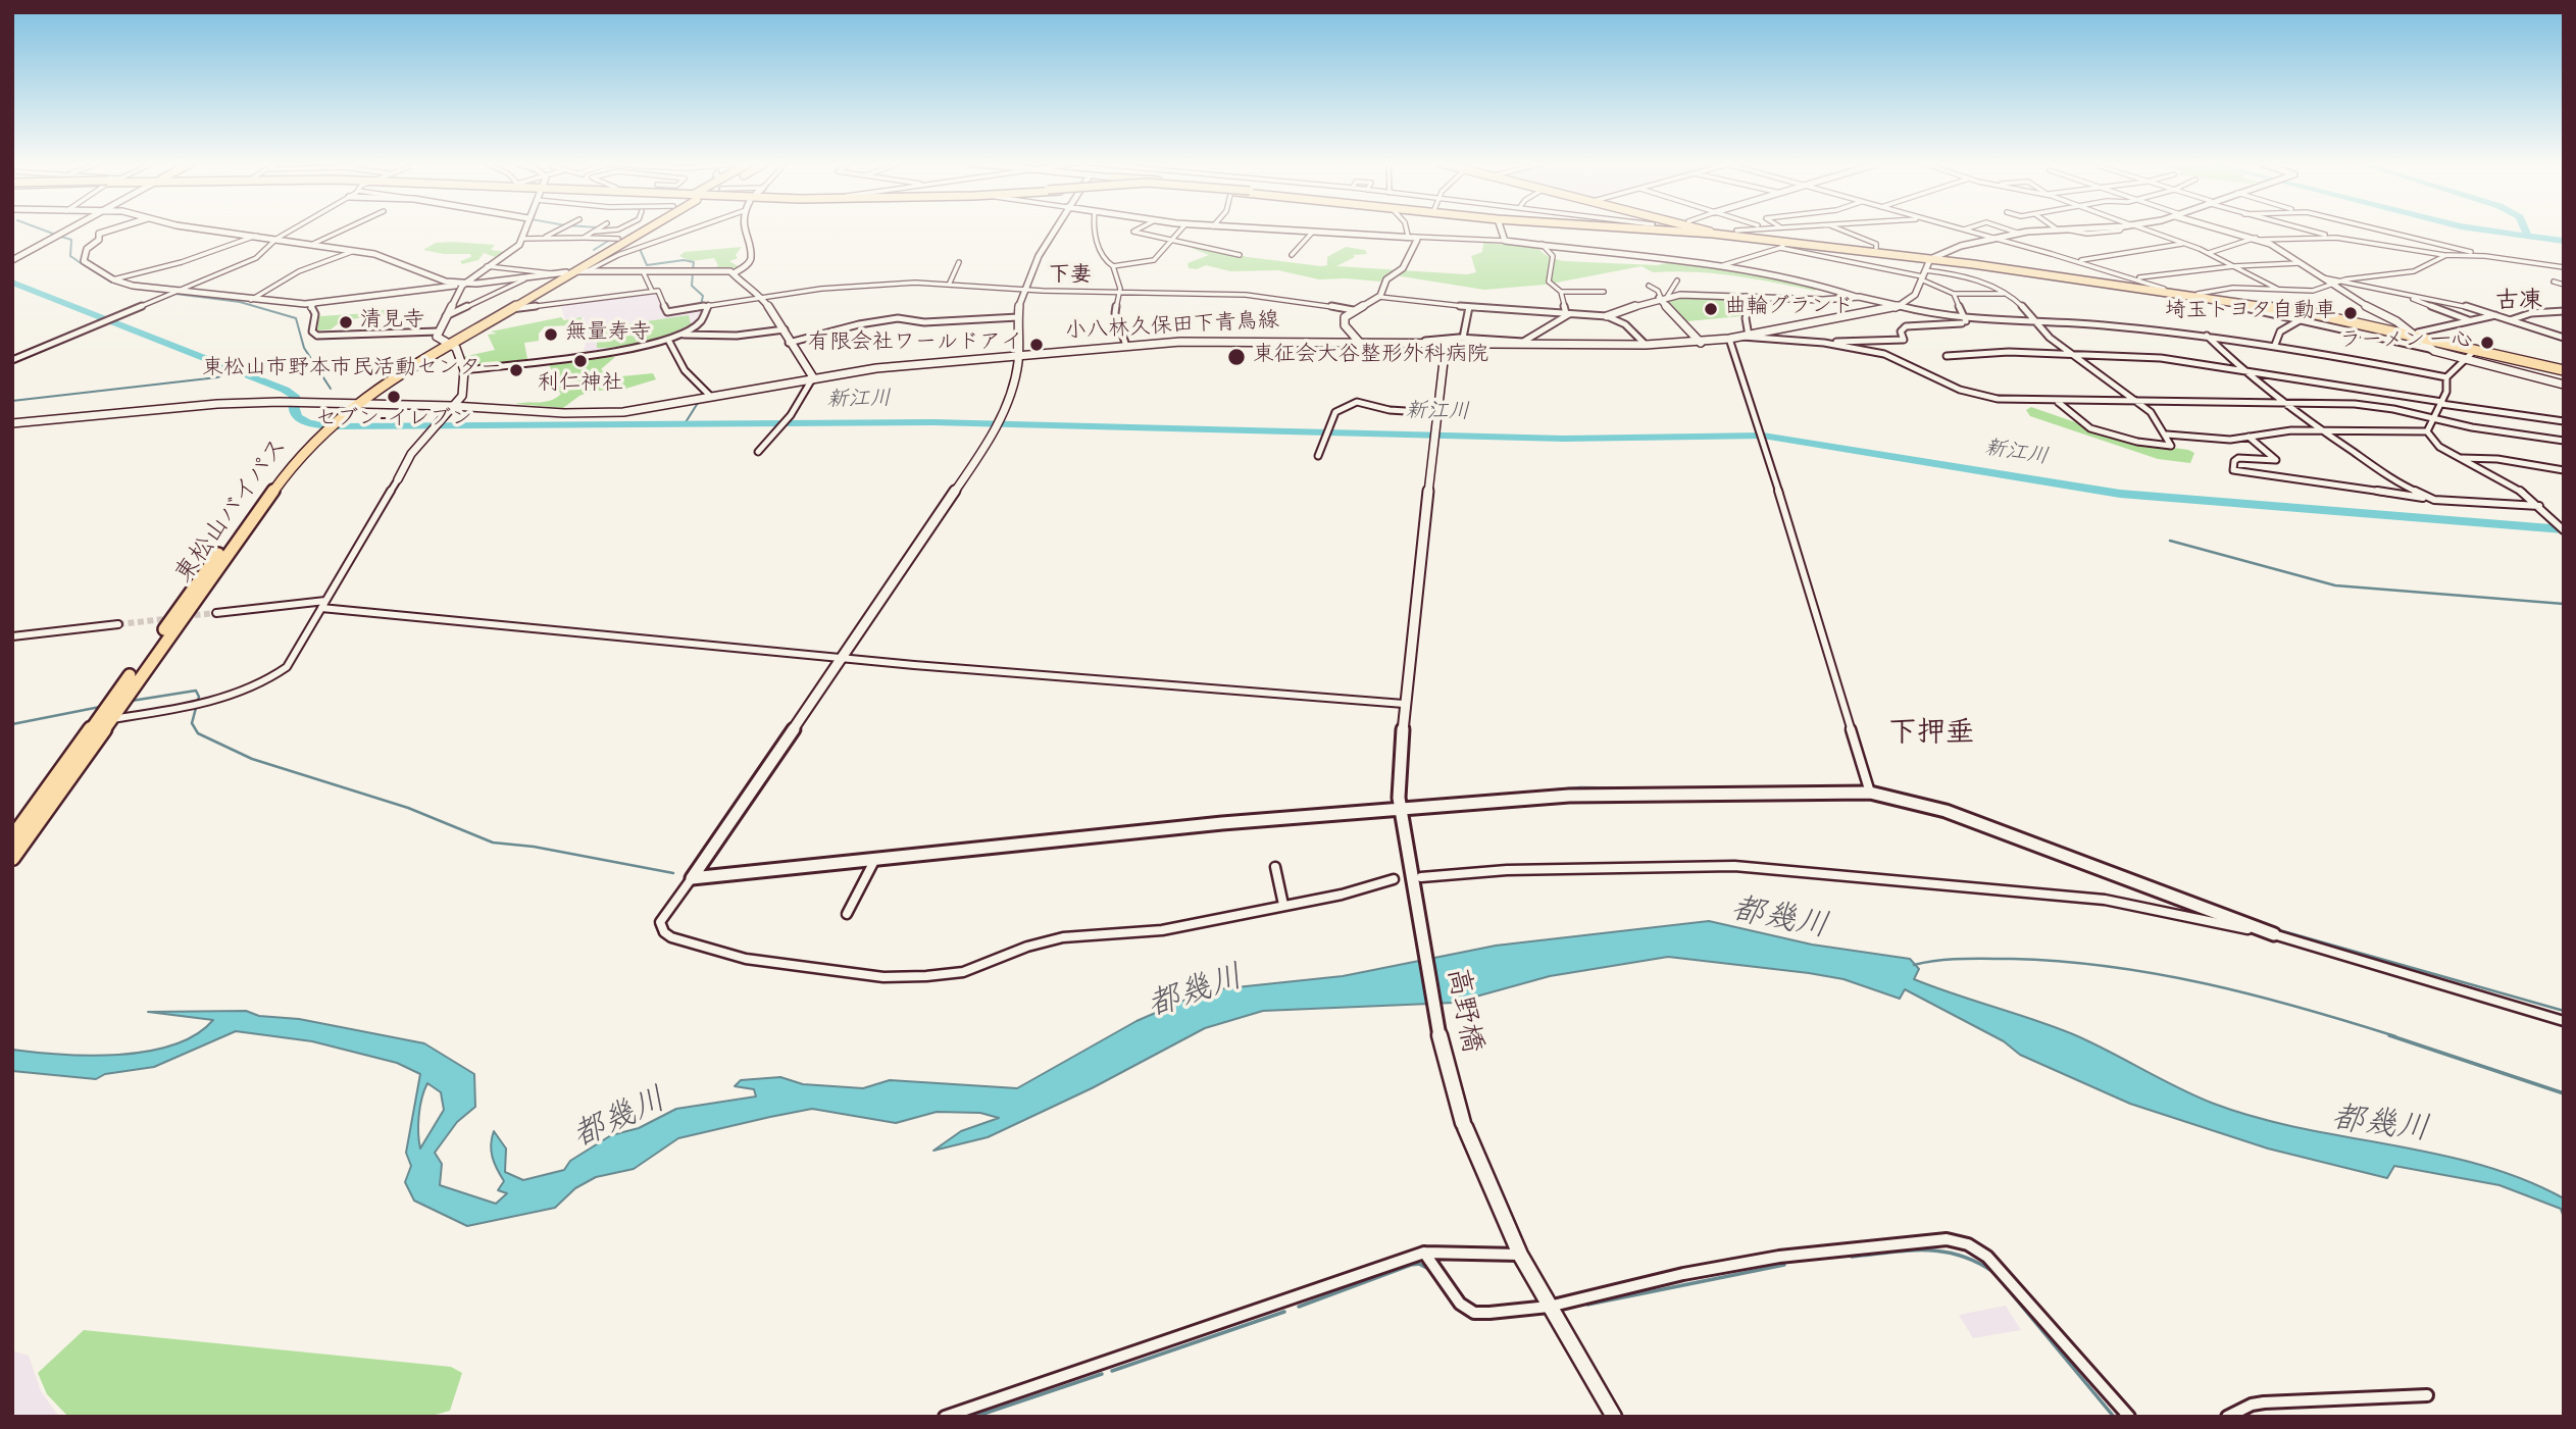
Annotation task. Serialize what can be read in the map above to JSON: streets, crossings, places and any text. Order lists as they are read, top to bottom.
{
  "streets": {
    "main road": ["小八林久保田下青鳥線", "東松山バイパス"],
    "street": ["高野橋"]
  },
  "crossings": [
    ["小八林久保田下青鳥線", "東松山バイパス"],
    ["小八林久保田下青鳥線", "高野橋"]
  ],
  "districts": ["下妻", "古凍", "下押垂"],
  "water": ["新江川", "都幾川"],
  "places": [
    "曲輪グランド",
    "埼玉トヨタ自動車",
    "清見寺",
    "無量寿寺",
    "ラーメン 一心",
    "有限会社ワールドアイ",
    "東征会大谷整形外科病院",
    "利仁神社",
    "東松山市野本市民活動センター",
    "セブン-イレブン"
  ]
}
